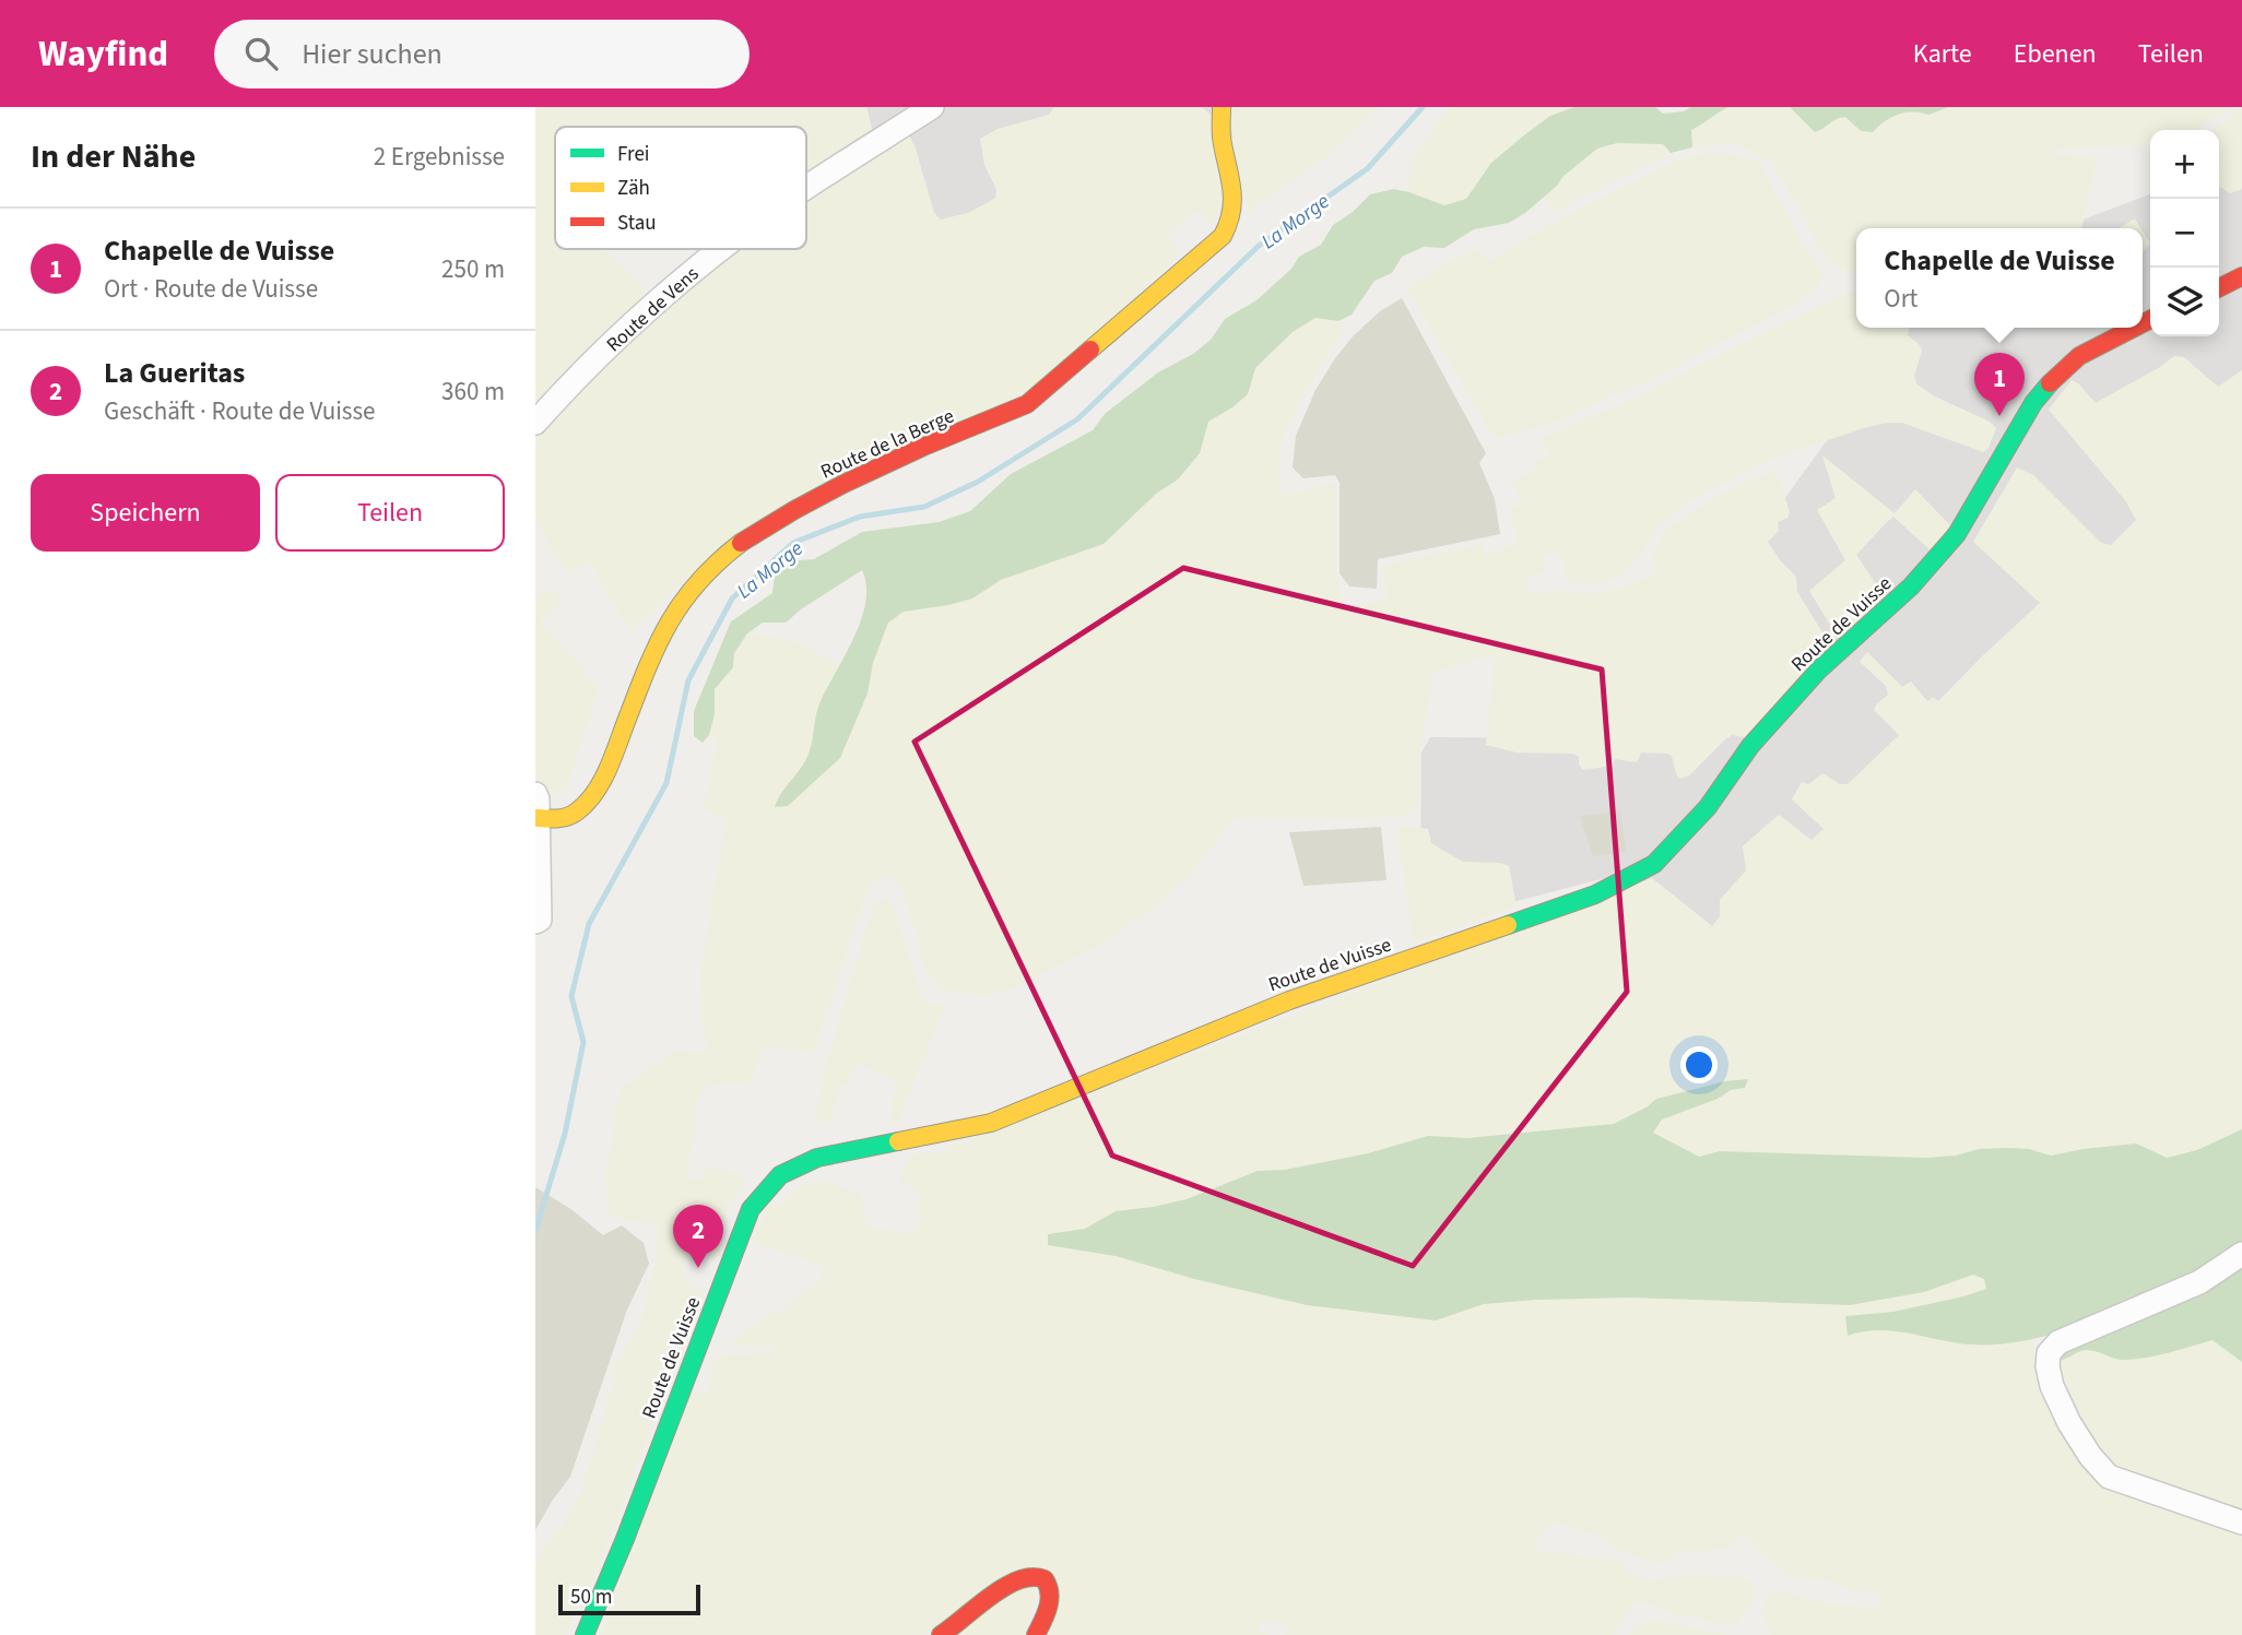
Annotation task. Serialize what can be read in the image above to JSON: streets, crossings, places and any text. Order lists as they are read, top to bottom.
{
  "streets": {
    "street": ["Route de Vens", "Route de la Berge", "Route de Vuisse"]
  },
  "water": ["La Morge"],
  "legend": ["Frei", "Zäh", "Stau"],
  "scale_bar": "50 m",
  "page": {
    "header": "Wayfind",
    "search": "Hier suchen",
    "nav": ["Karte", "Ebenen", "Teilen"],
    "heading": ["In der Nähe", "2 Ergebnisse"],
    "map_buttons": ["+", "−"],
    "list": [
      {
        "mark": "1",
        "name": "Chapelle de Vuisse",
        "note": "Ort · Route de Vuisse",
        "value": "250 m"
      },
      {
        "mark": "2",
        "name": "La Gueritas",
        "note": "Geschäft · Route de Vuisse",
        "value": "360 m"
      }
    ],
    "popup": ["Chapelle de Vuisse", "Ort"],
    "pins": ["1", "2"],
    "buttons": ["Speichern", "Teilen"],
    "scale": "50 m"
  }
}
